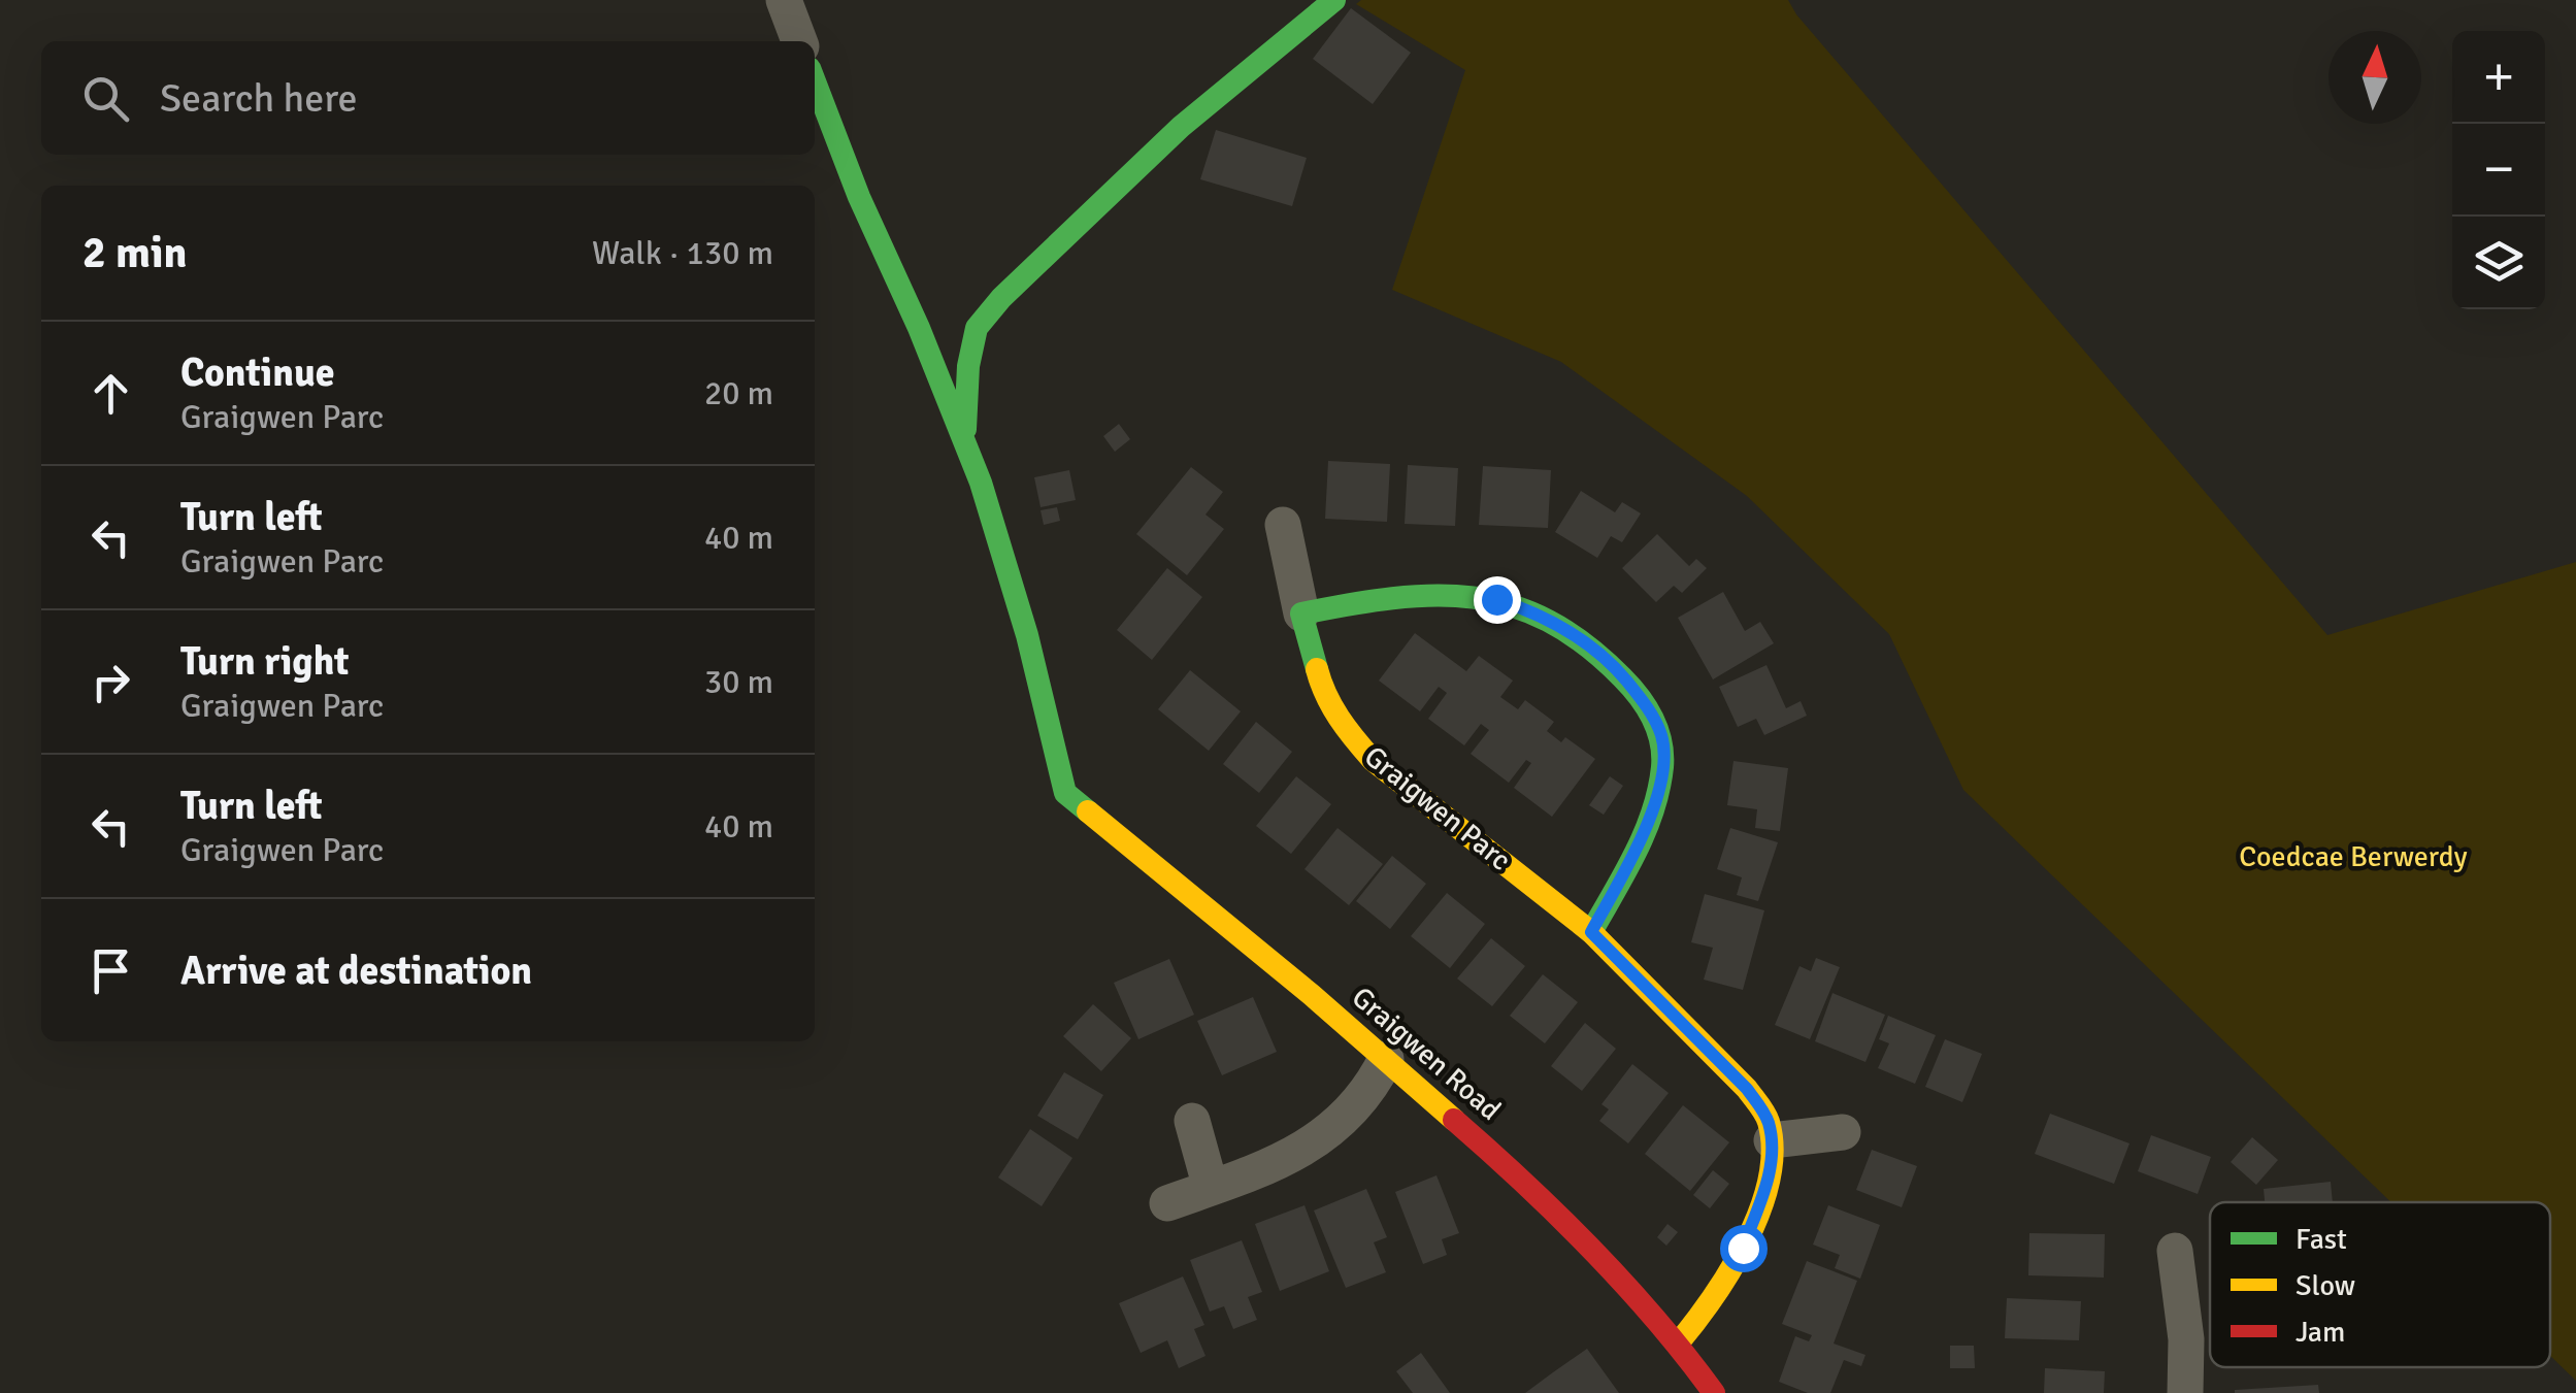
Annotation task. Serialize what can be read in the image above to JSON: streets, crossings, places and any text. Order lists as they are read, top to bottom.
{
  "streets": {
    "street": ["Graigwen Parc", "Graigwen Road"]
  },
  "parks": ["Coedcae Berwerdy"],
  "legend": ["Fast", "Slow", "Jam"],
  "north": "top",
  "page": {
    "map_buttons": ["+", "−"],
    "search": "Search here",
    "heading": ["2 min", "Walk · 130 m"],
    "list": [
      ["Continue", "Graigwen Parc", "20 m"],
      ["Turn left", "Graigwen Parc", "40 m"],
      ["Turn right", "Graigwen Parc", "30 m"],
      ["Turn left", "Graigwen Parc", "40 m"],
      "Arrive at destination"
    ]
  }
}
